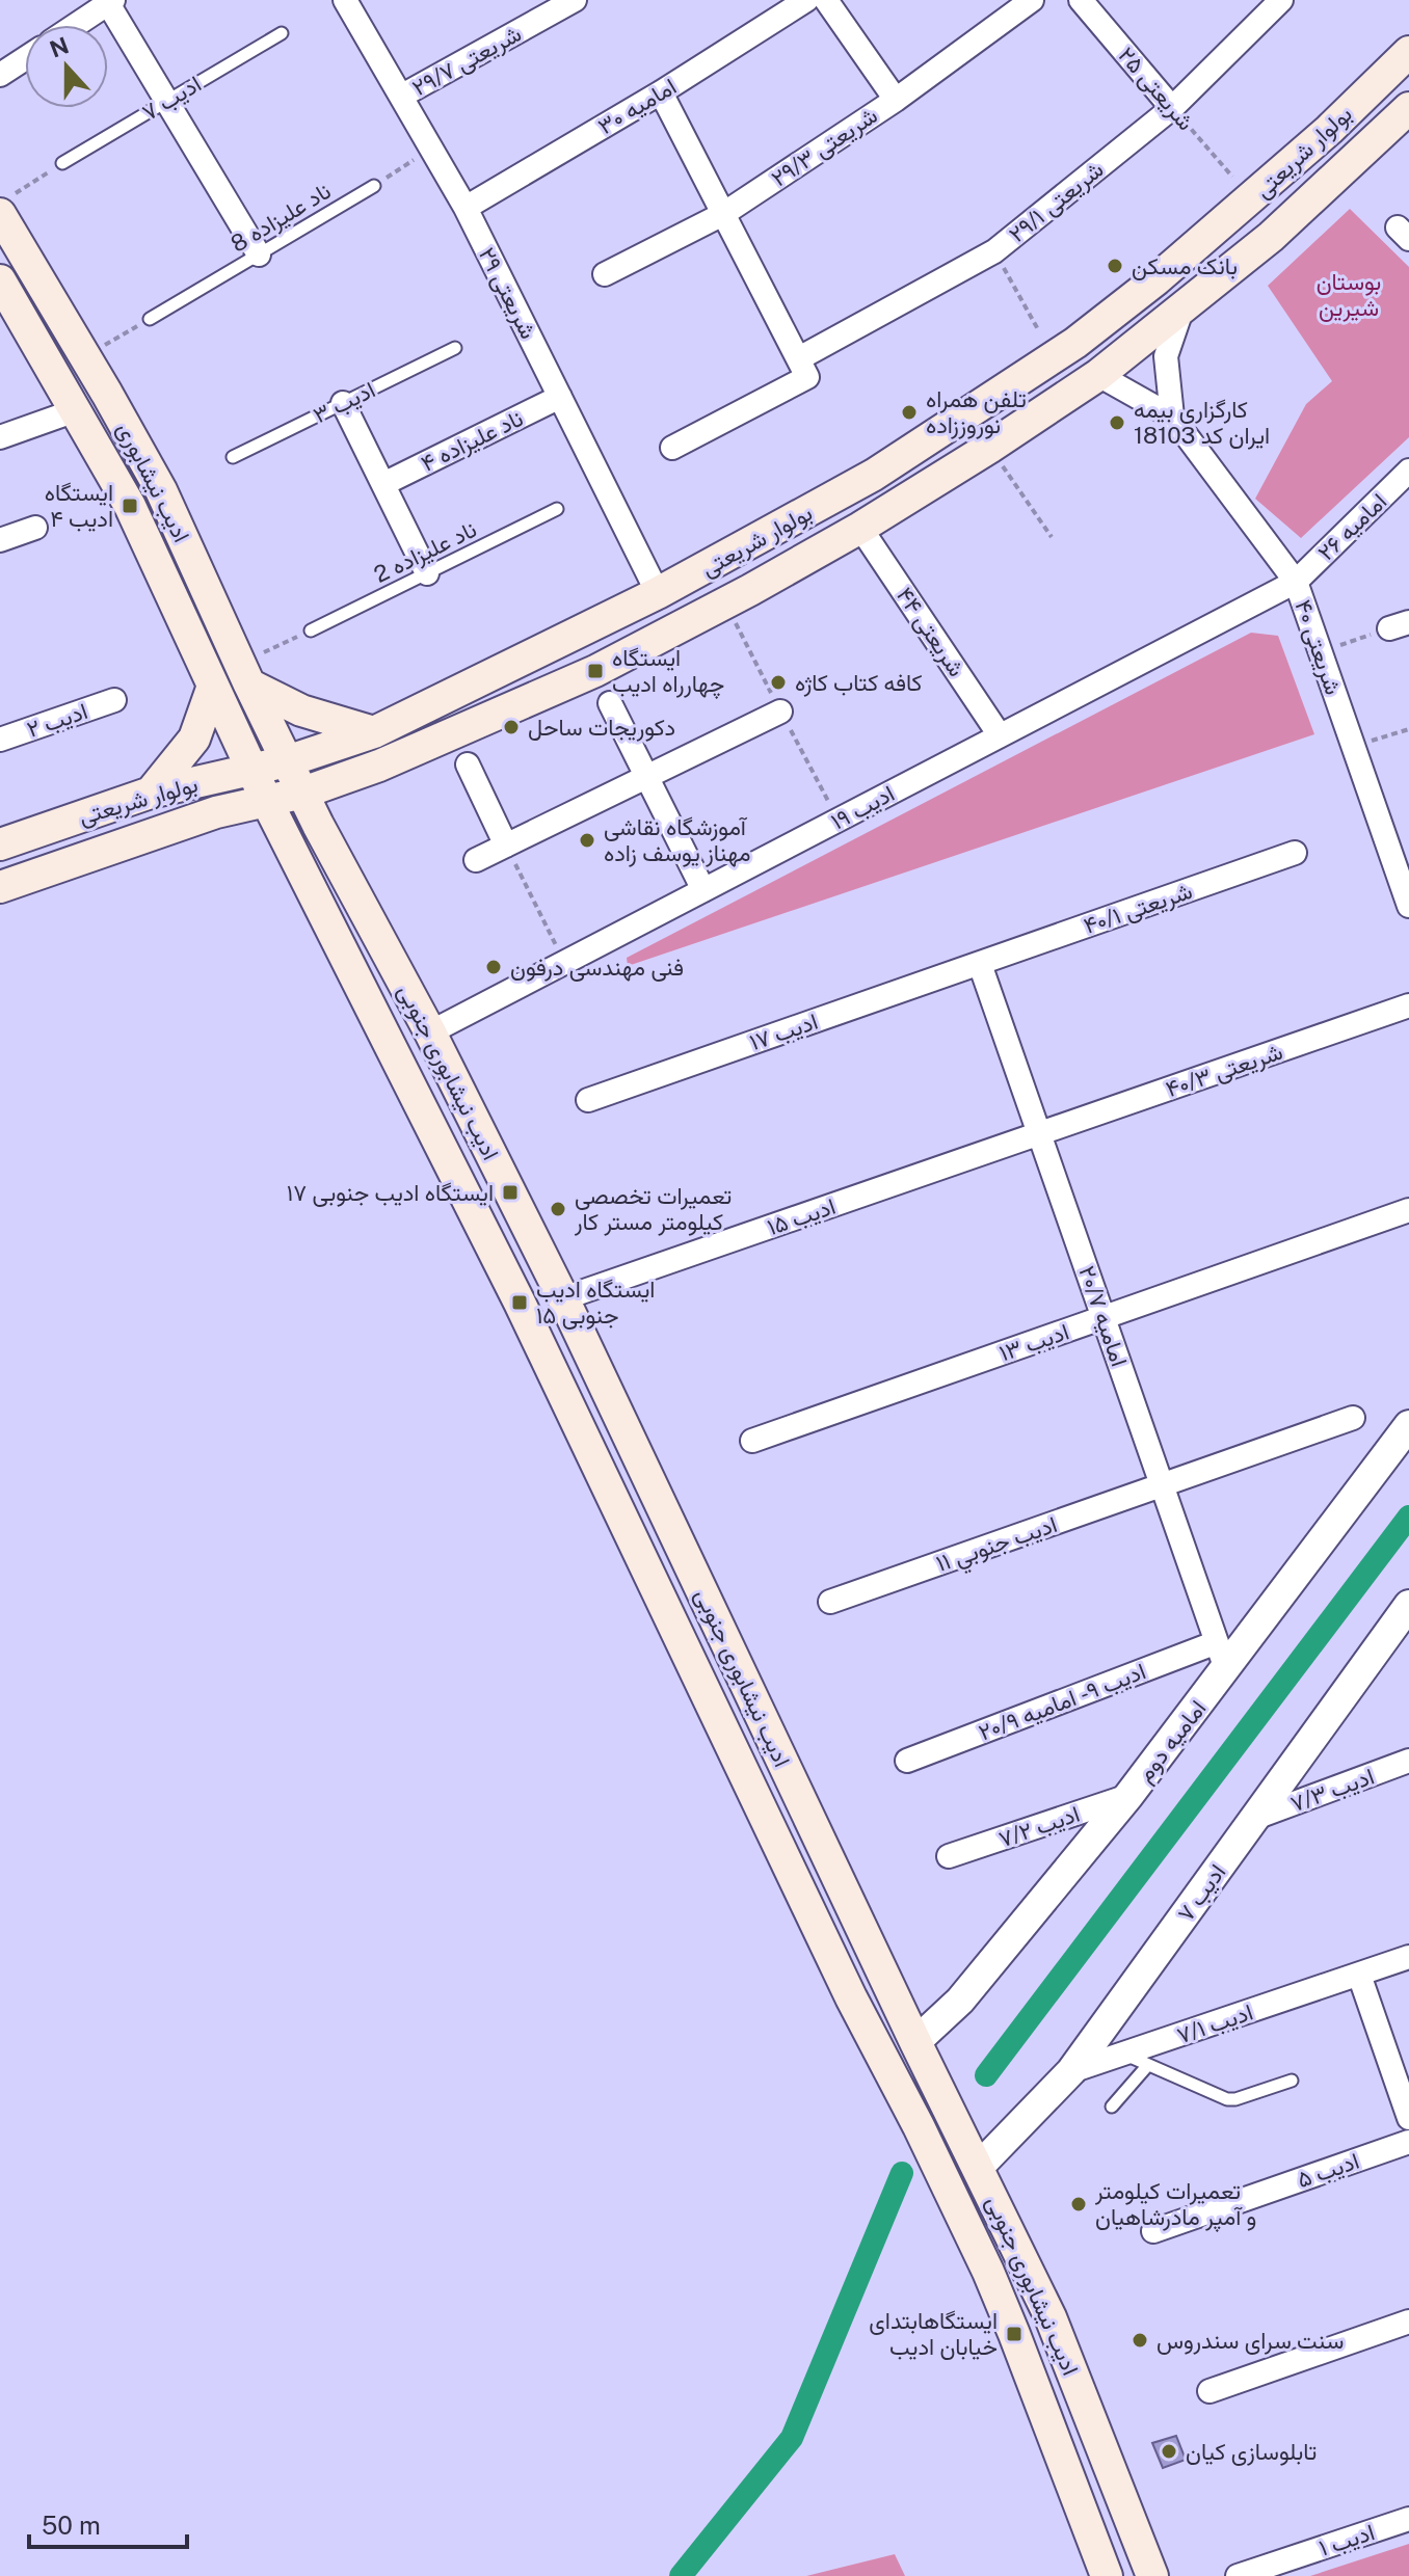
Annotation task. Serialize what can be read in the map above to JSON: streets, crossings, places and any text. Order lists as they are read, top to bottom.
{
  "streets": {
    "main road": ["بولوار شریعتی", "ادیب نیشابوری", "ادیب نیشابوری جنوبی"],
    "street": [
      "شریعتی ۲۹/۷",
      "شریعتی ۲۵",
      "ادیب ۷",
      "امامیه ۳۰",
      "شریعتی ۲۹/۳",
      "شریعتی ۲۹/۱",
      "شریعتی ۲۹",
      "ناد علیزاده ۴",
      "امامیه ۲۶",
      "شریعتی ۴۴",
      "شریعتی ۴۰",
      "ادیب ۲",
      "ادیب ۱۹",
      "شریعتی ۴۰/۱",
      "ادیب ۱۷",
      "شریعتی ۴۰/۳",
      "ادیب ۱۵",
      "امامیه ۲۰/۷",
      "ادیب ۱۳",
      "ادیب جنوبي ١١",
      "ادیب ۹ - امامیه ۲۰/۹",
      "امامیه دوم",
      "ادیب ۷/۳",
      "ادیب ۷/۲",
      "ادیب ۷/۱",
      "ادیب ۵",
      "ادیب ۱"
    ],
    "lane": ["ناد علیزاده 8", "ادیب ۳", "ناد علیزاده 2"]
  },
  "crossings": [
    ["شریعتی ۲۹/۷", "شریعتی ۲۹"],
    ["شریعتی ۲۵", "شریعتی ۲۹/۱"],
    ["ادیب ۷", "ادیب نیشابوری جنوبی"],
    ["ادیب ۷", "ادیب ۷/۳"],
    ["ادیب ۷", "ادیب ۷/۱"],
    ["امامیه ۳۰", "شریعتی ۲۹"],
    ["بولوار شریعتی", "شریعتی ۲۹"],
    ["بولوار شریعتی", "ادیب نیشابوری"],
    ["بولوار شریعتی", "شریعتی ۴۴"],
    ["بولوار شریعتی", "شریعتی ۴۰"],
    ["بولوار شریعتی", "ادیب نیشابوری جنوبی"],
    ["شریعتی ۲۹", "ناد علیزاده ۴"],
    ["ادیب نیشابوری", "ادیب نیشابوری جنوبی"],
    ["امامیه ۲۶", "شریعتی ۴۰"],
    ["امامیه ۲۶", "ادیب ۱۹"],
    ["شریعتی ۴۴", "ادیب ۱۹"],
    ["شریعتی ۴۰", "ادیب ۱۹"],
    ["ادیب ۱۹", "ادیب نیشابوری جنوبی"],
    ["شریعتی ۴۰/۱", "ادیب ۱۷"],
    ["شریعتی ۴۰/۱", "امامیه ۲۰/۷"],
    ["ادیب ۱۷", "امامیه ۲۰/۷"],
    ["شریعتی ۴۰/۳", "ادیب ۱۵"],
    ["شریعتی ۴۰/۳", "امامیه ۲۰/۷"],
    ["ادیب نیشابوری جنوبی", "ادیب ۱۵"],
    ["ادیب نیشابوری جنوبی", "امامیه دوم"],
    ["ادیب ۱۵", "امامیه ۲۰/۷"],
    ["امامیه ۲۰/۷", "ادیب ۱۳"],
    ["امامیه ۲۰/۷", "ادیب جنوبي ١١"],
    ["امامیه ۲۰/۷", "ادیب ۹ - امامیه ۲۰/۹"],
    ["امامیه ۲۰/۷", "امامیه دوم"],
    ["ادیب ۹ - امامیه ۲۰/۹", "امامیه دوم"],
    ["امامیه دوم", "ادیب ۷/۲"]
  ],
  "parks": ["بوستان شیرین"],
  "places": {
    "other": [
      "بانک مسکن",
      "تلفن همراه نوروززاده",
      "کارگزاری بیمه ایران کد 18103",
      "کافه کتاب کاژه",
      "دکوریجات ساحل",
      "آموزشگاه نقاشی مهناز یوسف زاده",
      "فنی مهندسی درفون",
      "تعمیرات تخصصی کیلومتر مستر کار",
      "تعمیرات کیلومتر و آمپر مادرشاهیان",
      "سنت سرای سندروس",
      "تابلوسازی کیان"
    ],
    "transit": [
      "ایستگاه ادیب ۴",
      "ایستگاه چهارراه ادیب",
      "ایستگاه ادیب جنوبی ۱۷",
      "ایستگاه ادیب جنوبی ۱۵",
      "ایستگاهابتدای خیابان ادیب"
    ]
  },
  "scale_bar": "50 m",
  "north": "top"
}
